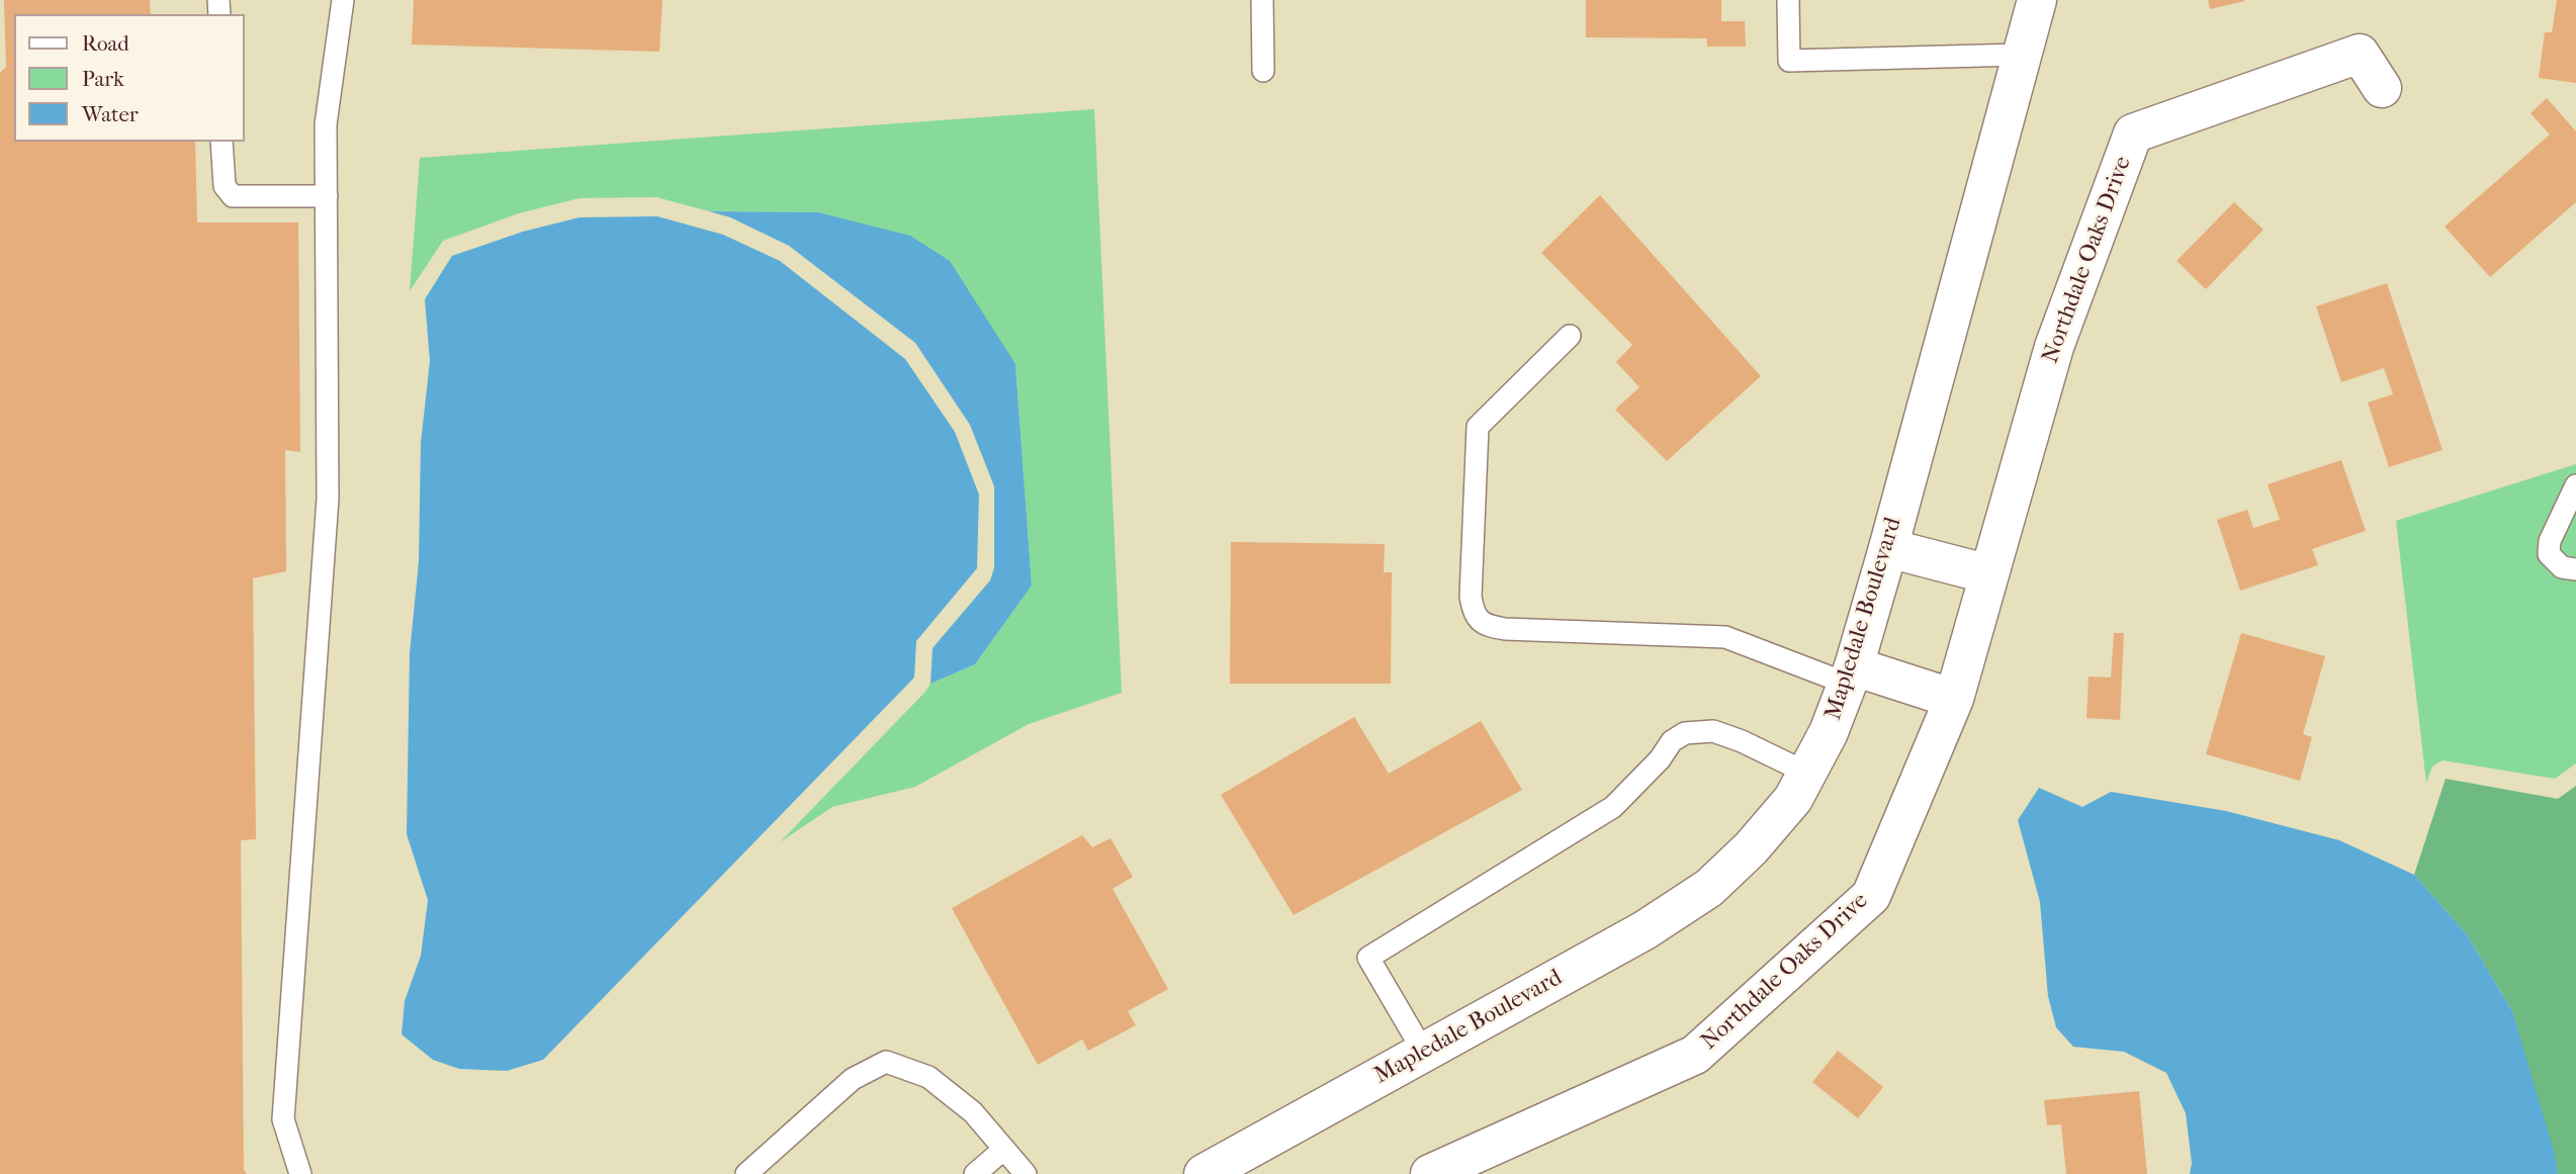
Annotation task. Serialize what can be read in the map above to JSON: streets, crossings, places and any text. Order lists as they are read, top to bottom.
{
  "streets": {
    "street": ["Northdale Oaks Drive", "Mapledale Boulevard"]
  },
  "legend": ["Road", "Park", "Water"]
}
